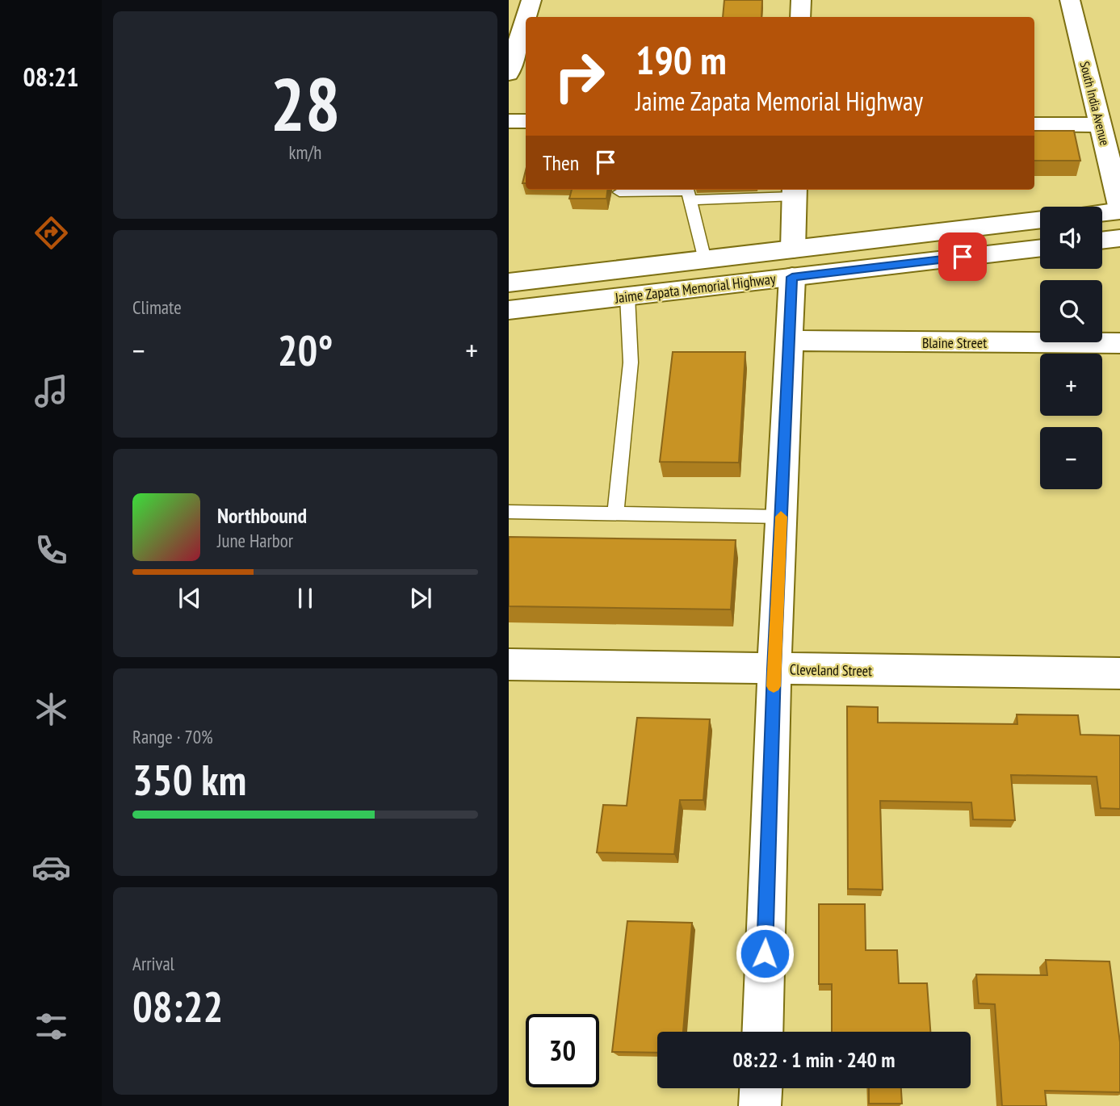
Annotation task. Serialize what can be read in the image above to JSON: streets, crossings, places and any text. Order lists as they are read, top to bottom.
{
  "streets": {
    "street": [
      "South India Avenue",
      "Jaime Zapata Memorial Highway",
      "Blaine Street",
      "Cleveland Street"
    ]
  },
  "page": {
    "tabs": "08:21",
    "tile": [
      ["28", "km/h"],
      "Climate",
      ["Range · 70%", "350 km"],
      ["Arrival", "08:22"]
    ],
    "turn": ["190 m", "Jaime Zapata Memorial Highway"],
    "then": "Then",
    "map_buttons": ["+", "−"],
    "heat": ["−", "20°", "+"],
    "song": ["Northbound", "June Harbor"],
    "limit": "30",
    "trip": "08:22 · 1 min · 240 m"
  }
}
